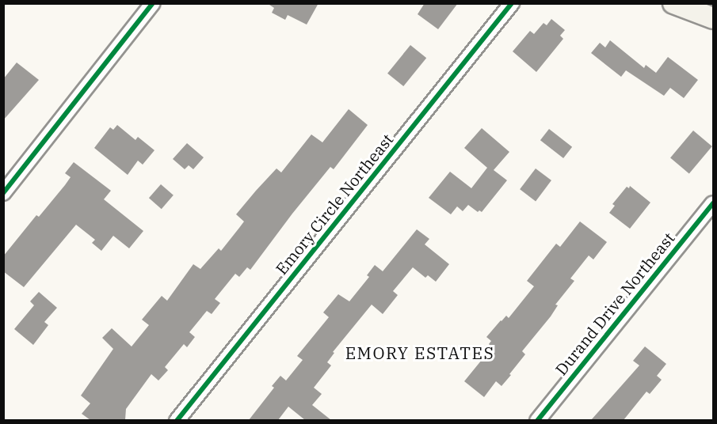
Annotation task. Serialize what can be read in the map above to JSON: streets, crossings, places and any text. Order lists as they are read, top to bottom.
{
  "streets": {
    "street": ["Emory Circle Northeast", "Durand Drive Northeast"]
  },
  "districts": ["EMORY ESTATES"]
}
